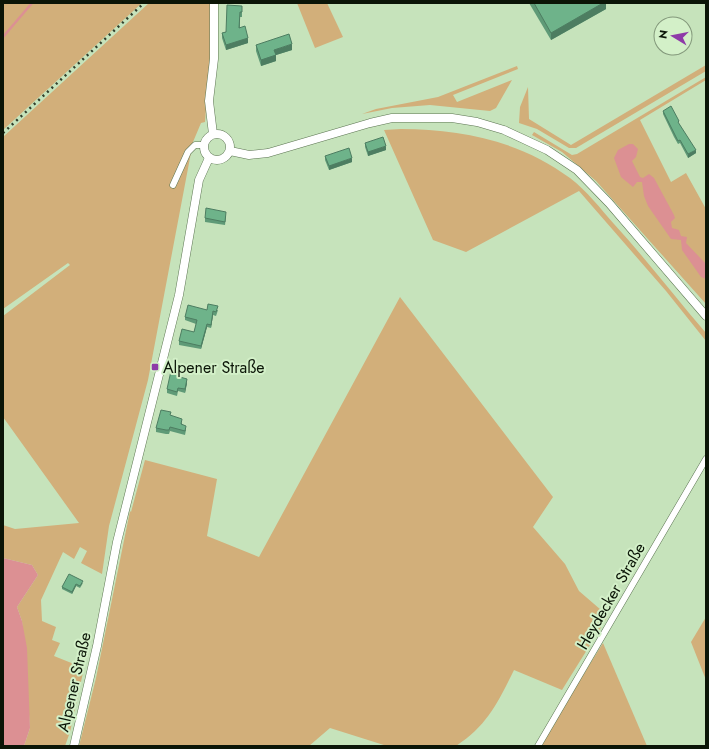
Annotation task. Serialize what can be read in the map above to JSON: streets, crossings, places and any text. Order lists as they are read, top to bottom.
{
  "streets": {
    "street": ["Heydecker Straße", "Alpener Straße"]
  },
  "places": {
    "transit": ["Alpener Straße"]
  },
  "north": "left"
}
